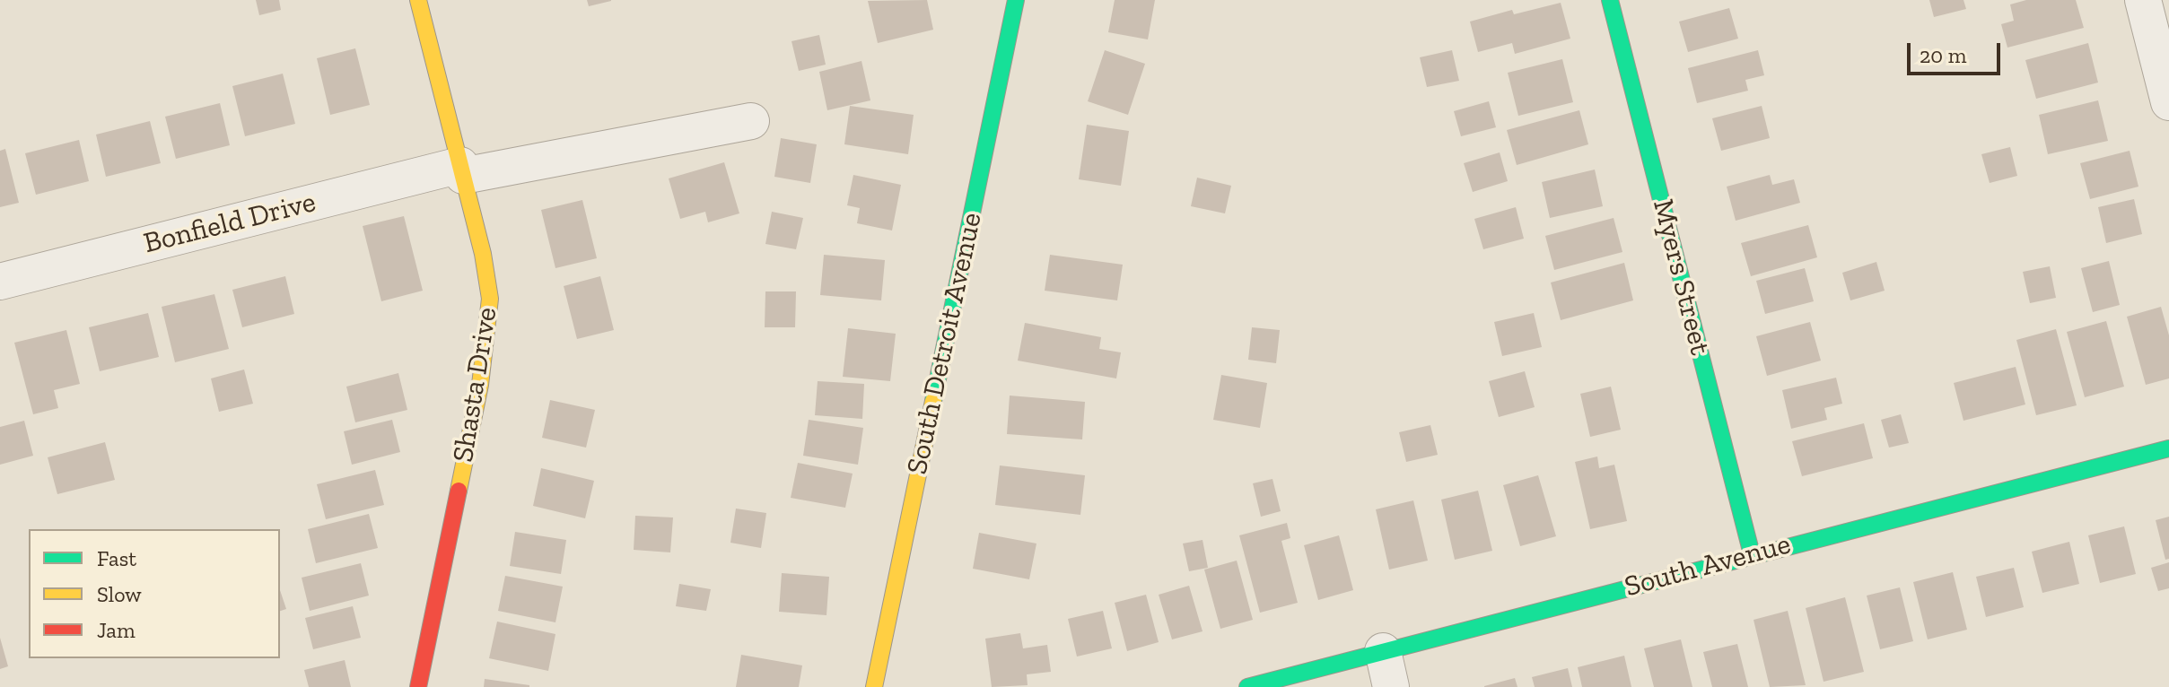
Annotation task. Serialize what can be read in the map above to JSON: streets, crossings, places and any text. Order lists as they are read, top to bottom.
{
  "streets": {
    "street": [
      "Bonfield Drive",
      "Myers Street",
      "South Detroit Avenue",
      "Shasta Drive",
      "South Avenue"
    ]
  },
  "crossings": [
    ["Bonfield Drive", "Shasta Drive"],
    ["Myers Street", "South Avenue"]
  ],
  "legend": ["Fast", "Slow", "Jam"],
  "scale_bar": "20 m"
}
